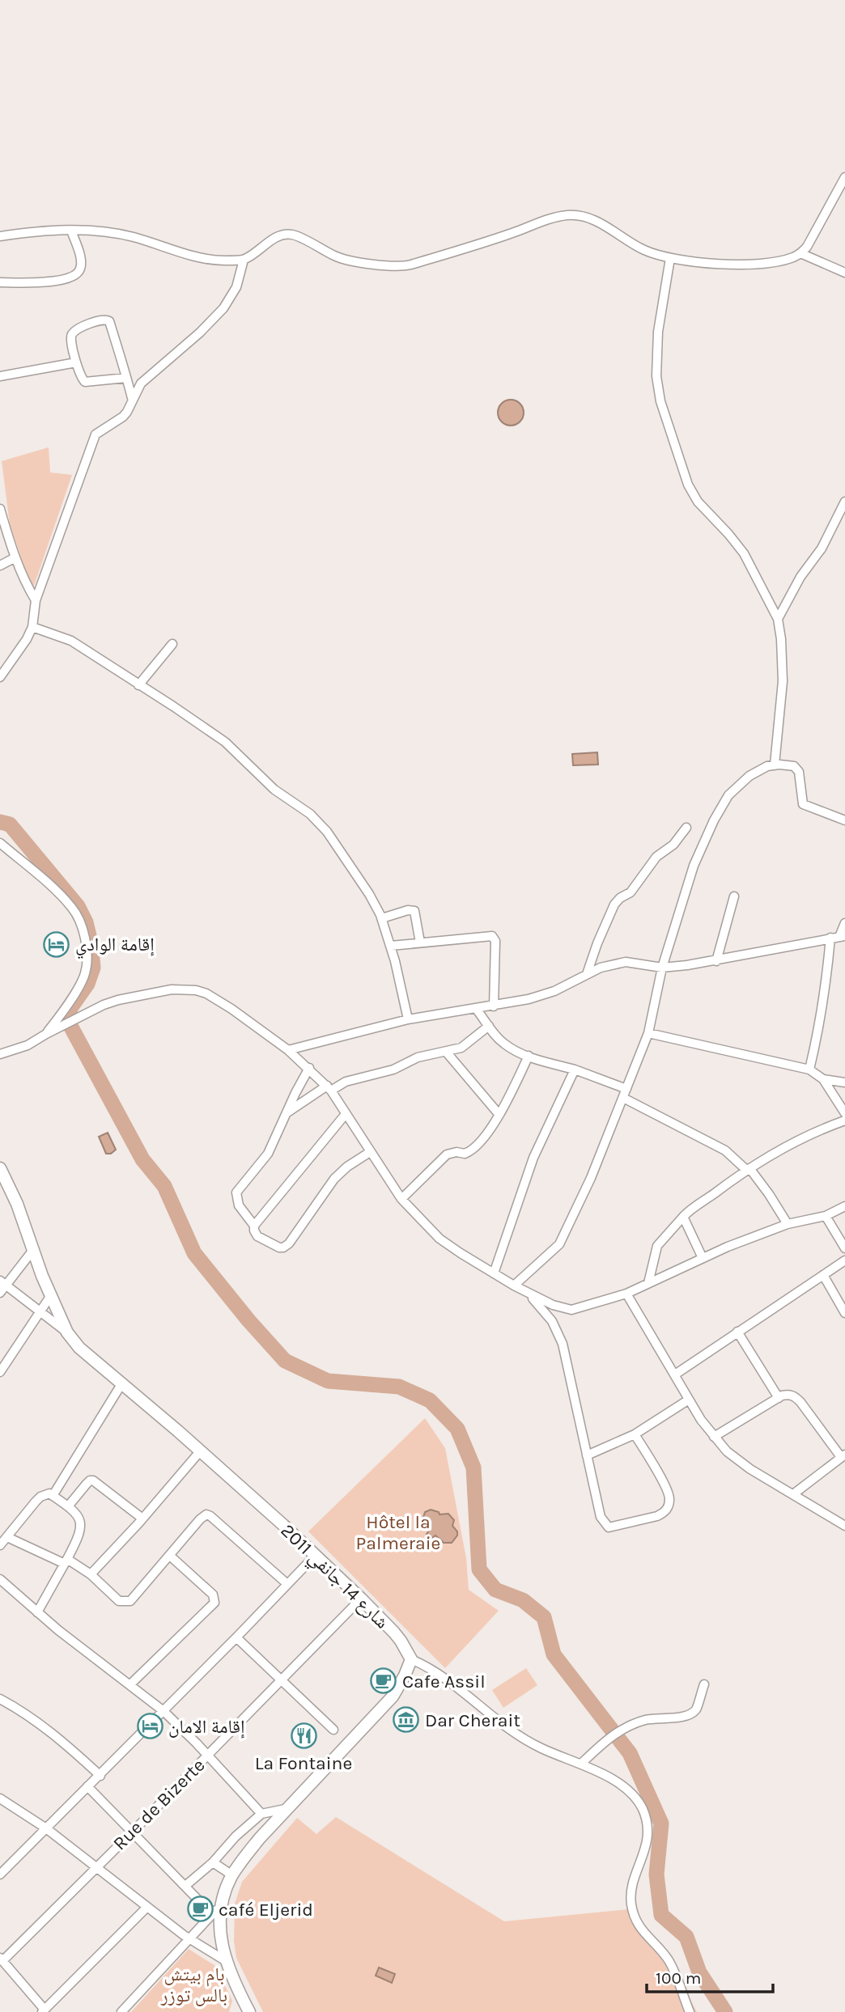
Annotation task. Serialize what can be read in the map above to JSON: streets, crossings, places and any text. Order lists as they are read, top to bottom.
{
  "streets": {
    "main road": ["شارع 14 جانفي 2011"],
    "street": ["Rue de Bizerte"]
  },
  "crossings": [
    ["شارع 14 جانفي 2011", "Rue de Bizerte"]
  ],
  "parks": ["Hôtel la Palmeraie", "بام بيتش بالس توزر"],
  "places": {
    "hotel": ["إقامة الوادي", "إقامة الامان"],
    "cafe": ["Cafe Assil", "café Eljerid"],
    "museum": ["Dar Cherait"],
    "restaurant": ["La Fontaine"]
  },
  "scale_bar": "100 m"
}
